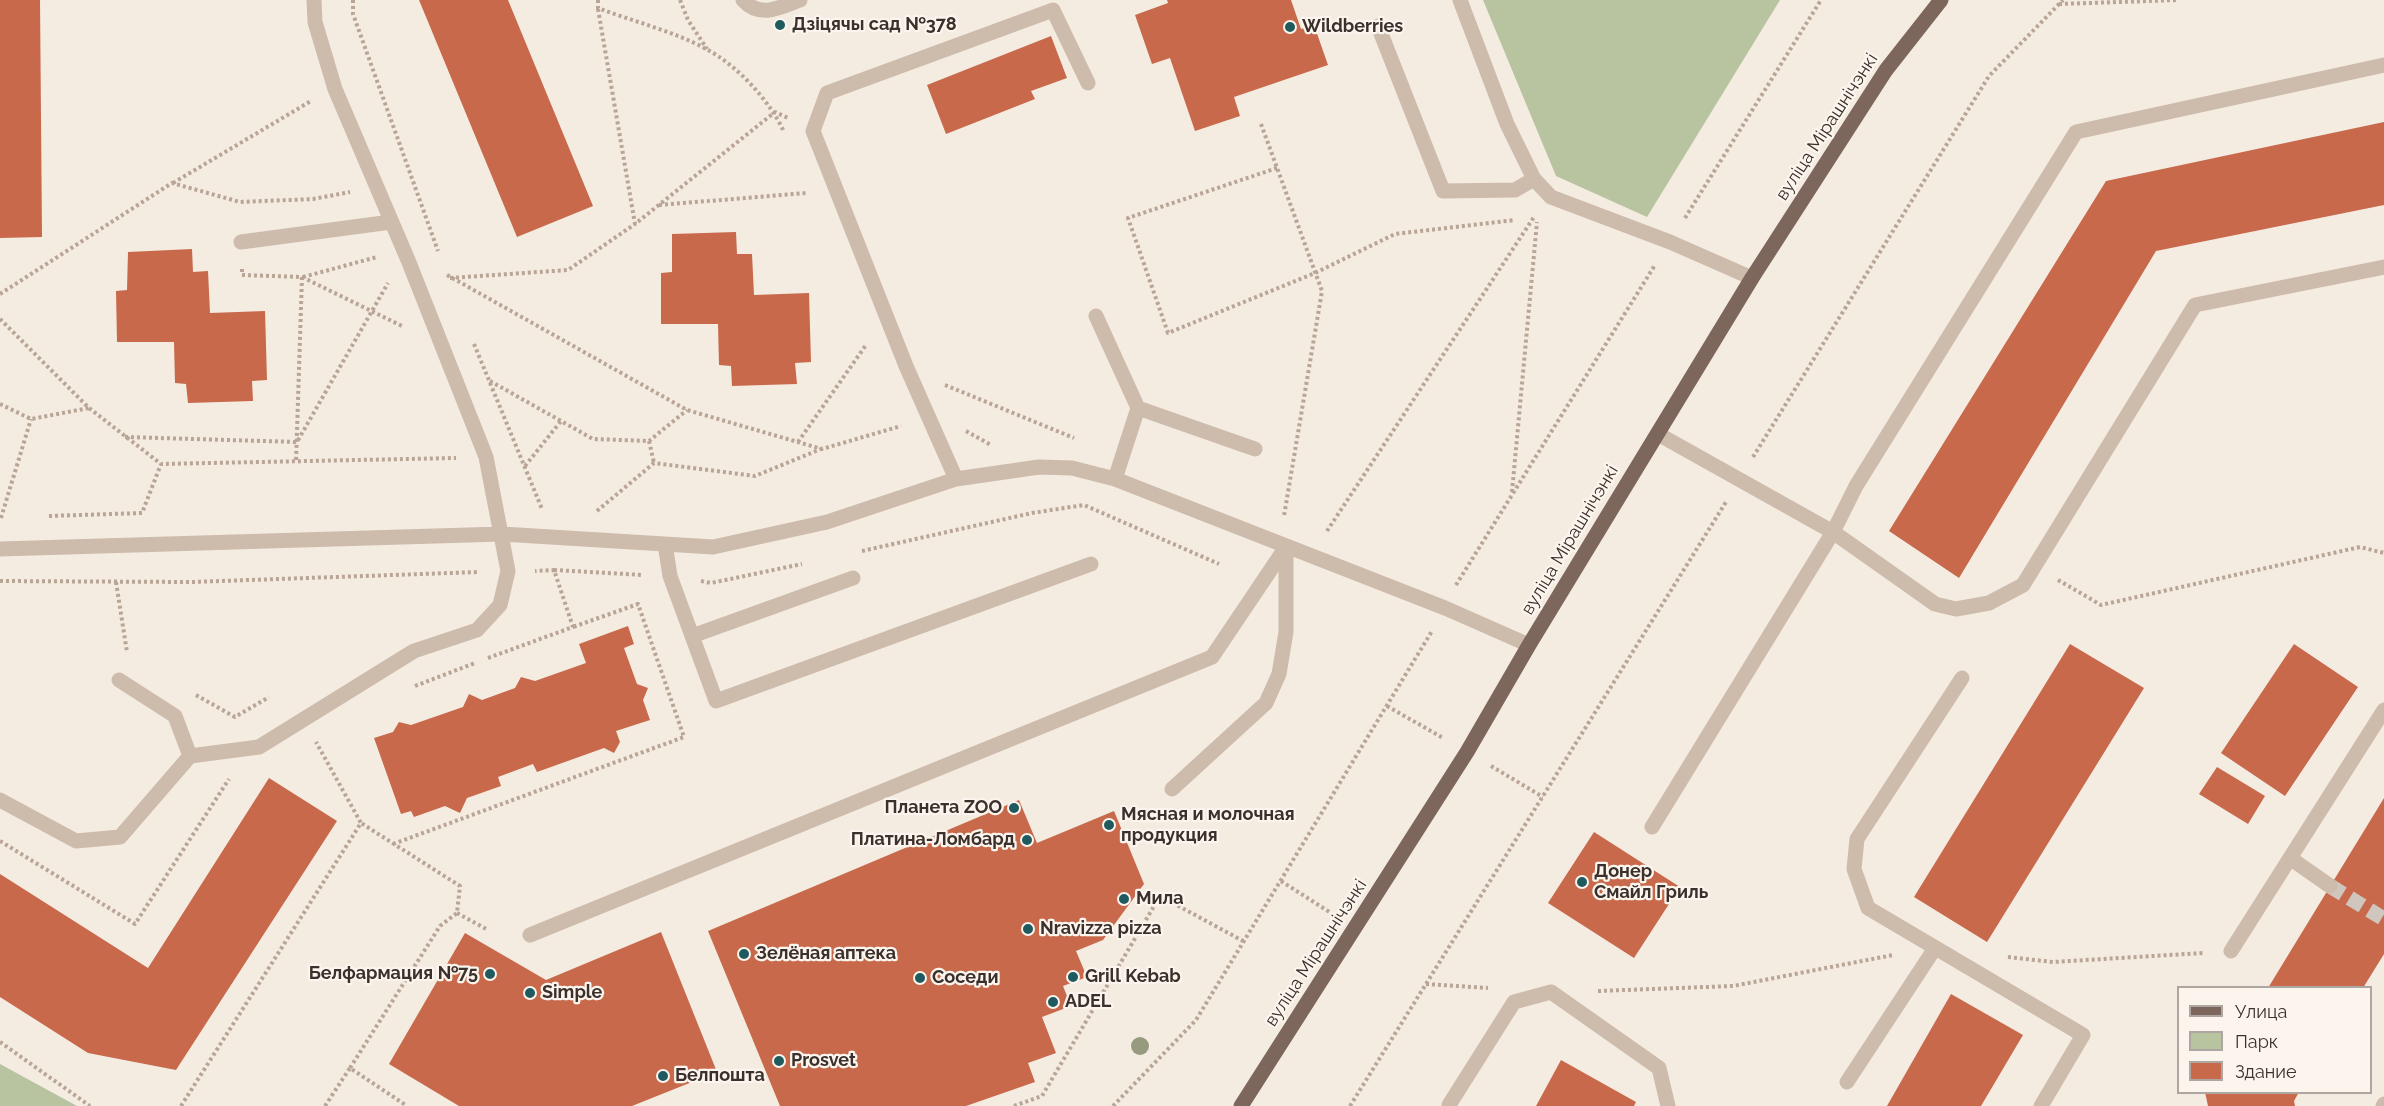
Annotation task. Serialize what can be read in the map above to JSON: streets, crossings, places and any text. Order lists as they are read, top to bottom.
{
  "streets": {
    "main road": ["вуліца Мірашнічэнкі"]
  },
  "places": [
    "Дзіцячы сад №378",
    "Wildberries",
    "Планета ZOO",
    "Мясная и молочная продукция",
    "Платина-Ломбард",
    "Донер Смайл Гриль",
    "Мила",
    "Nravizza pizza",
    "Зелёная аптека",
    "Белфармация №75",
    "Grill Kebab",
    "Соседи",
    "Simple",
    "ADEL",
    "Prosvet",
    "Белпошта"
  ],
  "legend": ["Улица", "Парк", "Здание"]
}
